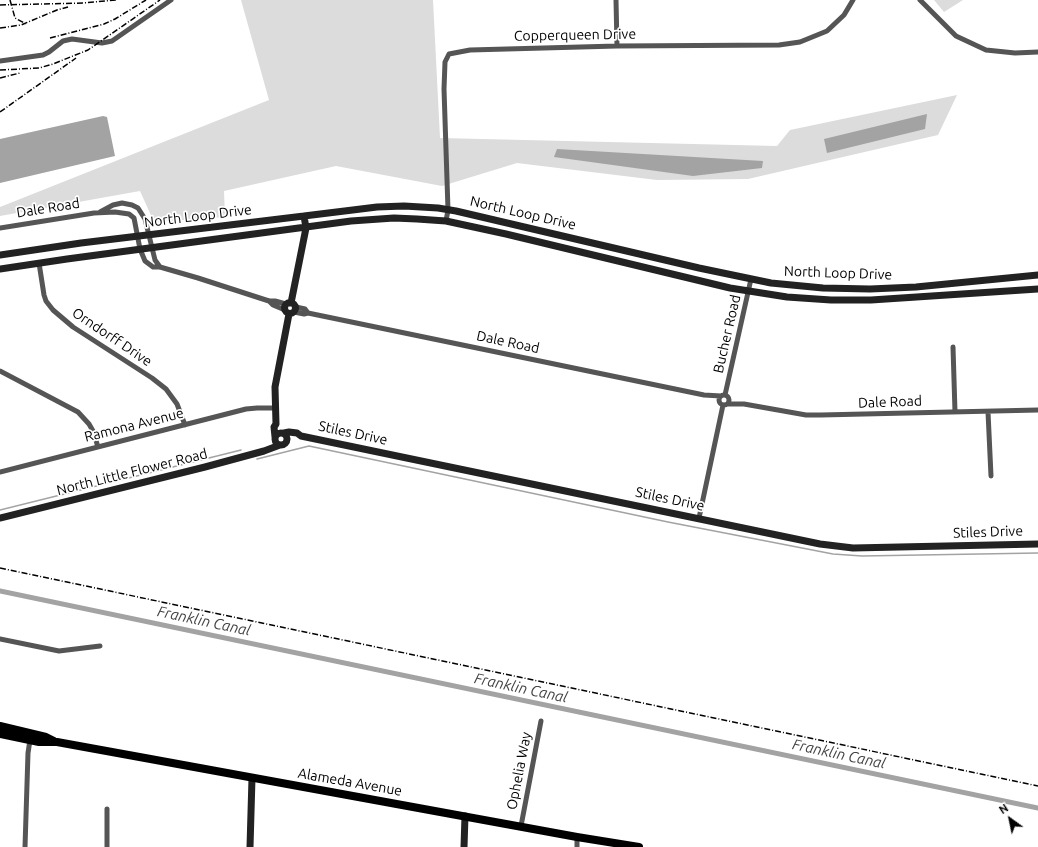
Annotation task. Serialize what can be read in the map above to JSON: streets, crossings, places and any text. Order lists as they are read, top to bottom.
{
  "streets": {
    "main road": [
      "North Loop Drive",
      "Stiles Drive",
      "North Little Flower Road",
      "Alameda Avenue"
    ],
    "street": [
      "Copperqueen Drive",
      "Dale Road",
      "Bucher Road",
      "Orndorff Drive",
      "Ramona Avenue",
      "Ophelia Way"
    ]
  },
  "crossings": [
    ["Copperqueen Drive", "North Loop Drive"],
    ["Dale Road", "North Loop Drive"],
    ["Dale Road", "Bucher Road"],
    ["North Loop Drive", "Bucher Road"],
    ["North Loop Drive", "Orndorff Drive"],
    ["Orndorff Drive", "Ramona Avenue"],
    ["Stiles Drive", "North Little Flower Road"],
    ["Ophelia Way", "Alameda Avenue"]
  ],
  "water": ["Franklin Canal"],
  "north": "top left"
}
